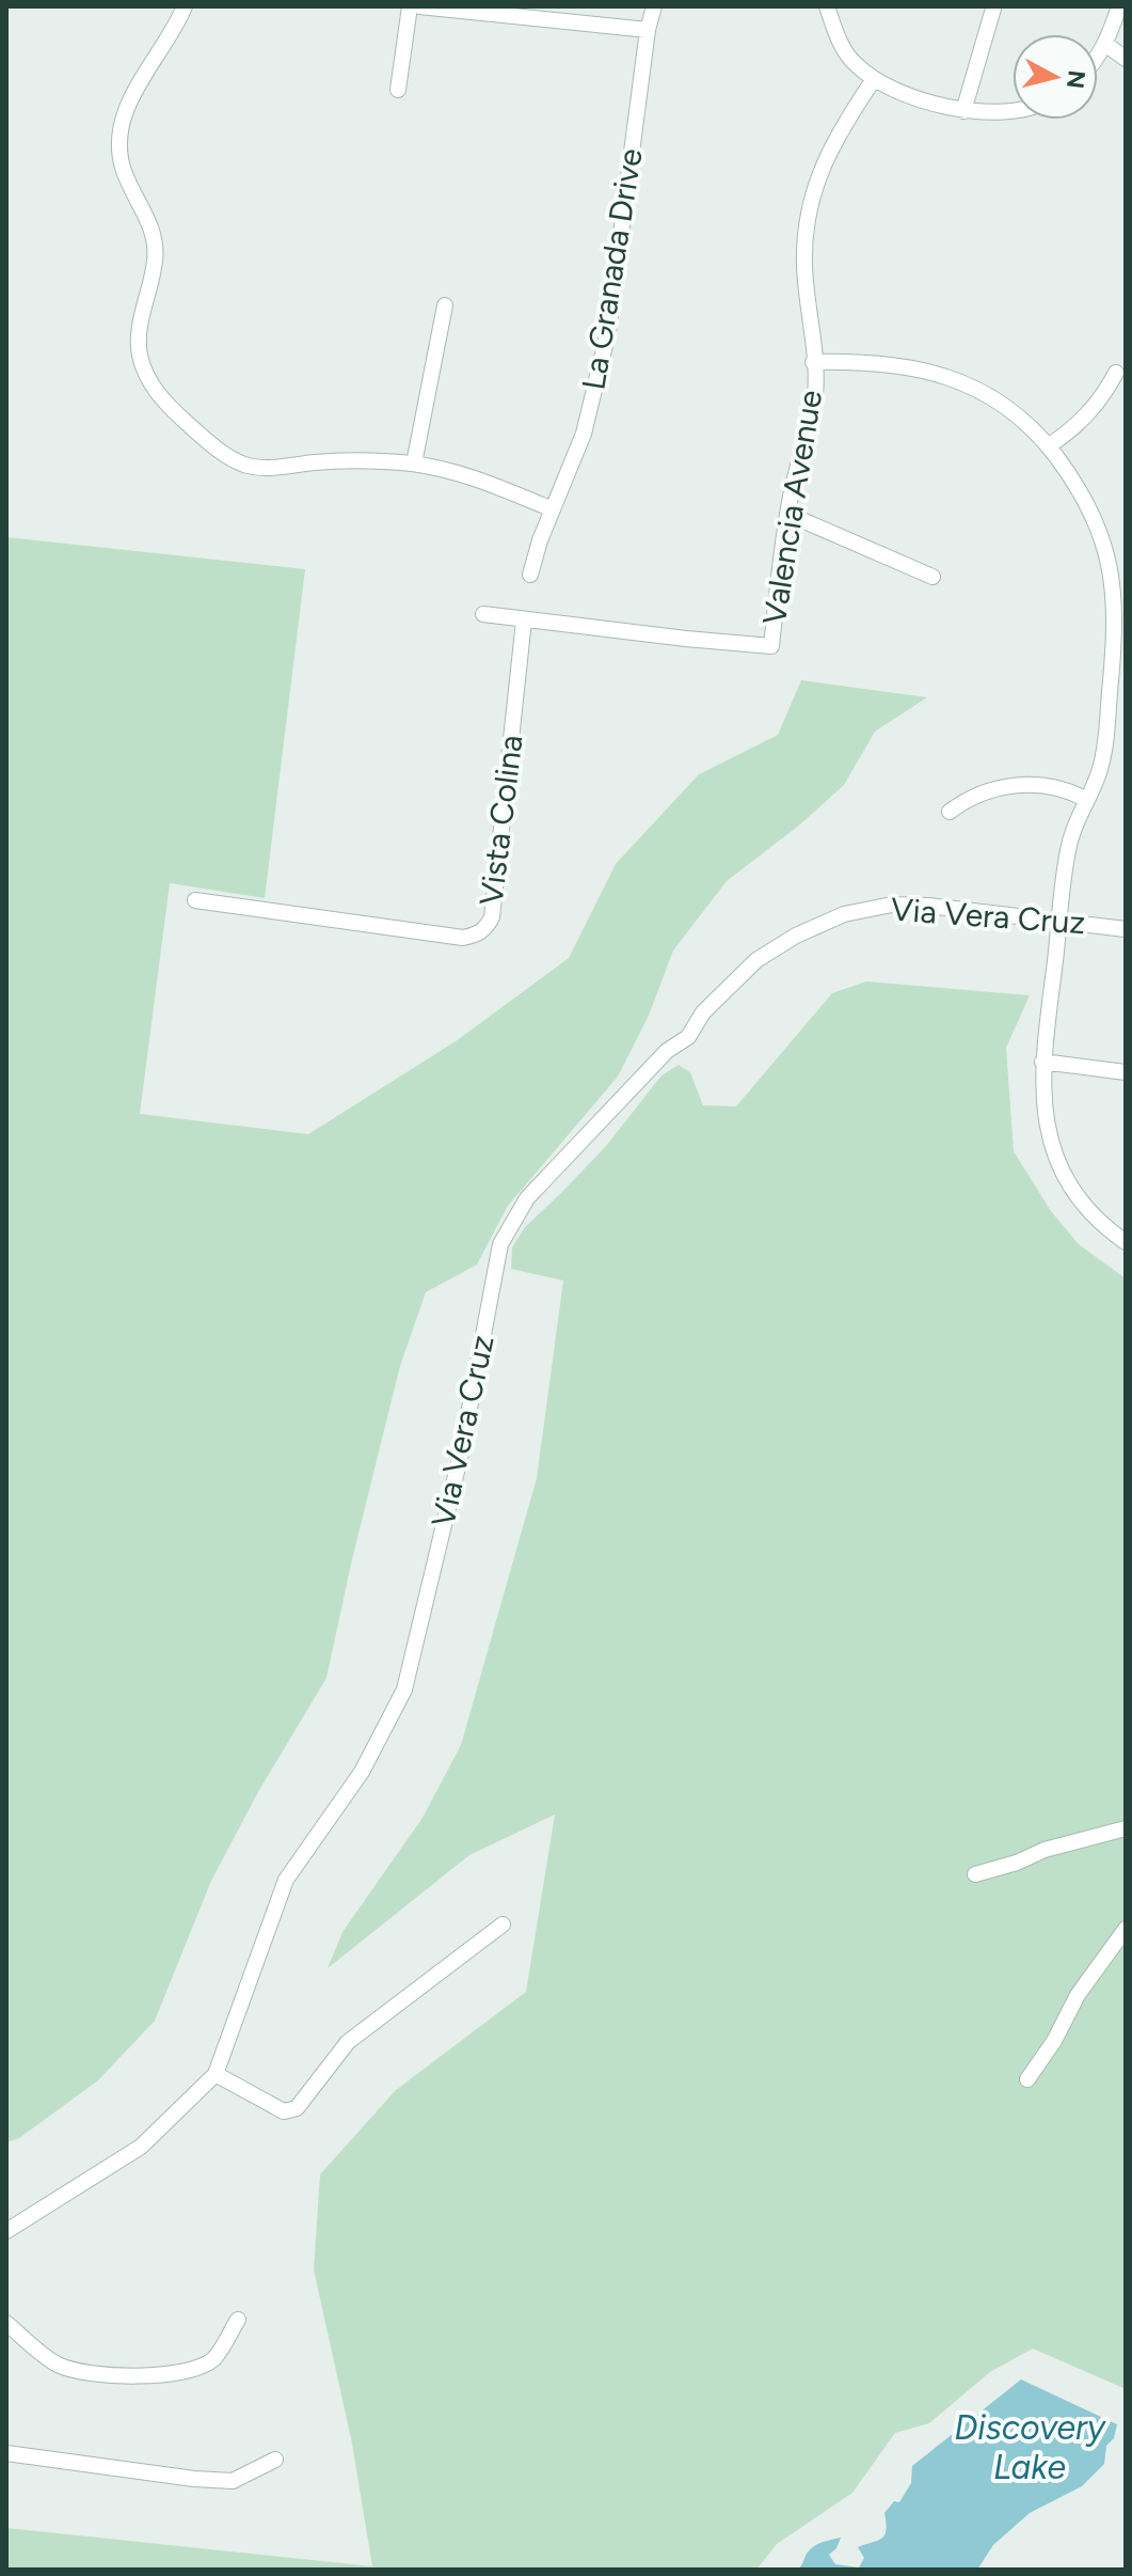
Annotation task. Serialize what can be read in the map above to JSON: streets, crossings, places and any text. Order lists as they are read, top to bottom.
{
  "streets": {
    "street": [
      "La Granada Drive",
      "Valencia Avenue",
      "Vista Colina",
      "Via Vera Cruz"
    ]
  },
  "crossings": [
    ["Valencia Avenue", "Vista Colina"]
  ],
  "water": ["Discovery Lake"],
  "north": "right"
}
